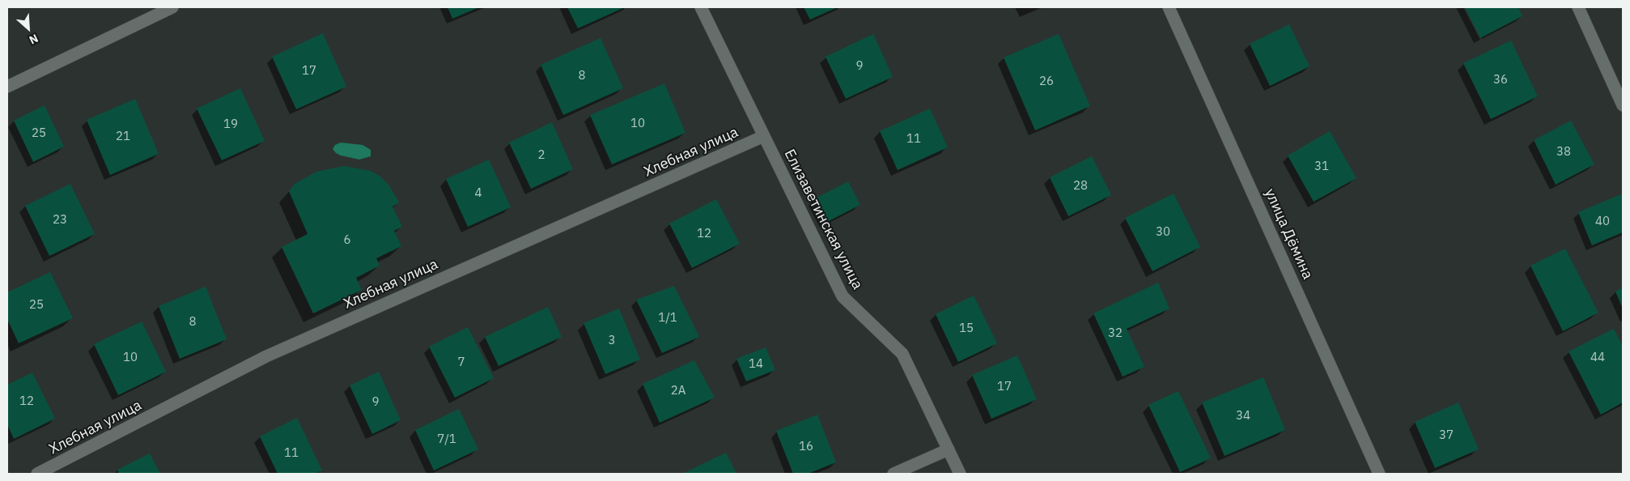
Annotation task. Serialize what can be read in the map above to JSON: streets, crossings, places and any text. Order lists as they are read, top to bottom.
{
  "streets": {
    "street": ["Хлебная улица", "Елизаветинская улица", "улица Дёмина"]
  },
  "crossings": [
    ["Хлебная улица", "Елизаветинская улица"]
  ],
  "house_numbers": [
    "9",
    "17",
    "8",
    "36",
    "26",
    "10",
    "19",
    "25",
    "21",
    "11",
    "38",
    "2",
    "31",
    "28",
    "4",
    "23",
    "40",
    "30",
    "12",
    "6",
    "25",
    "1/1",
    "8",
    "15",
    "32",
    "3",
    "10",
    "44",
    "7",
    "14",
    "17",
    "2А",
    "12",
    "9",
    "34",
    "37",
    "7/1",
    "16",
    "11"
  ],
  "north": "bottom right"
}
